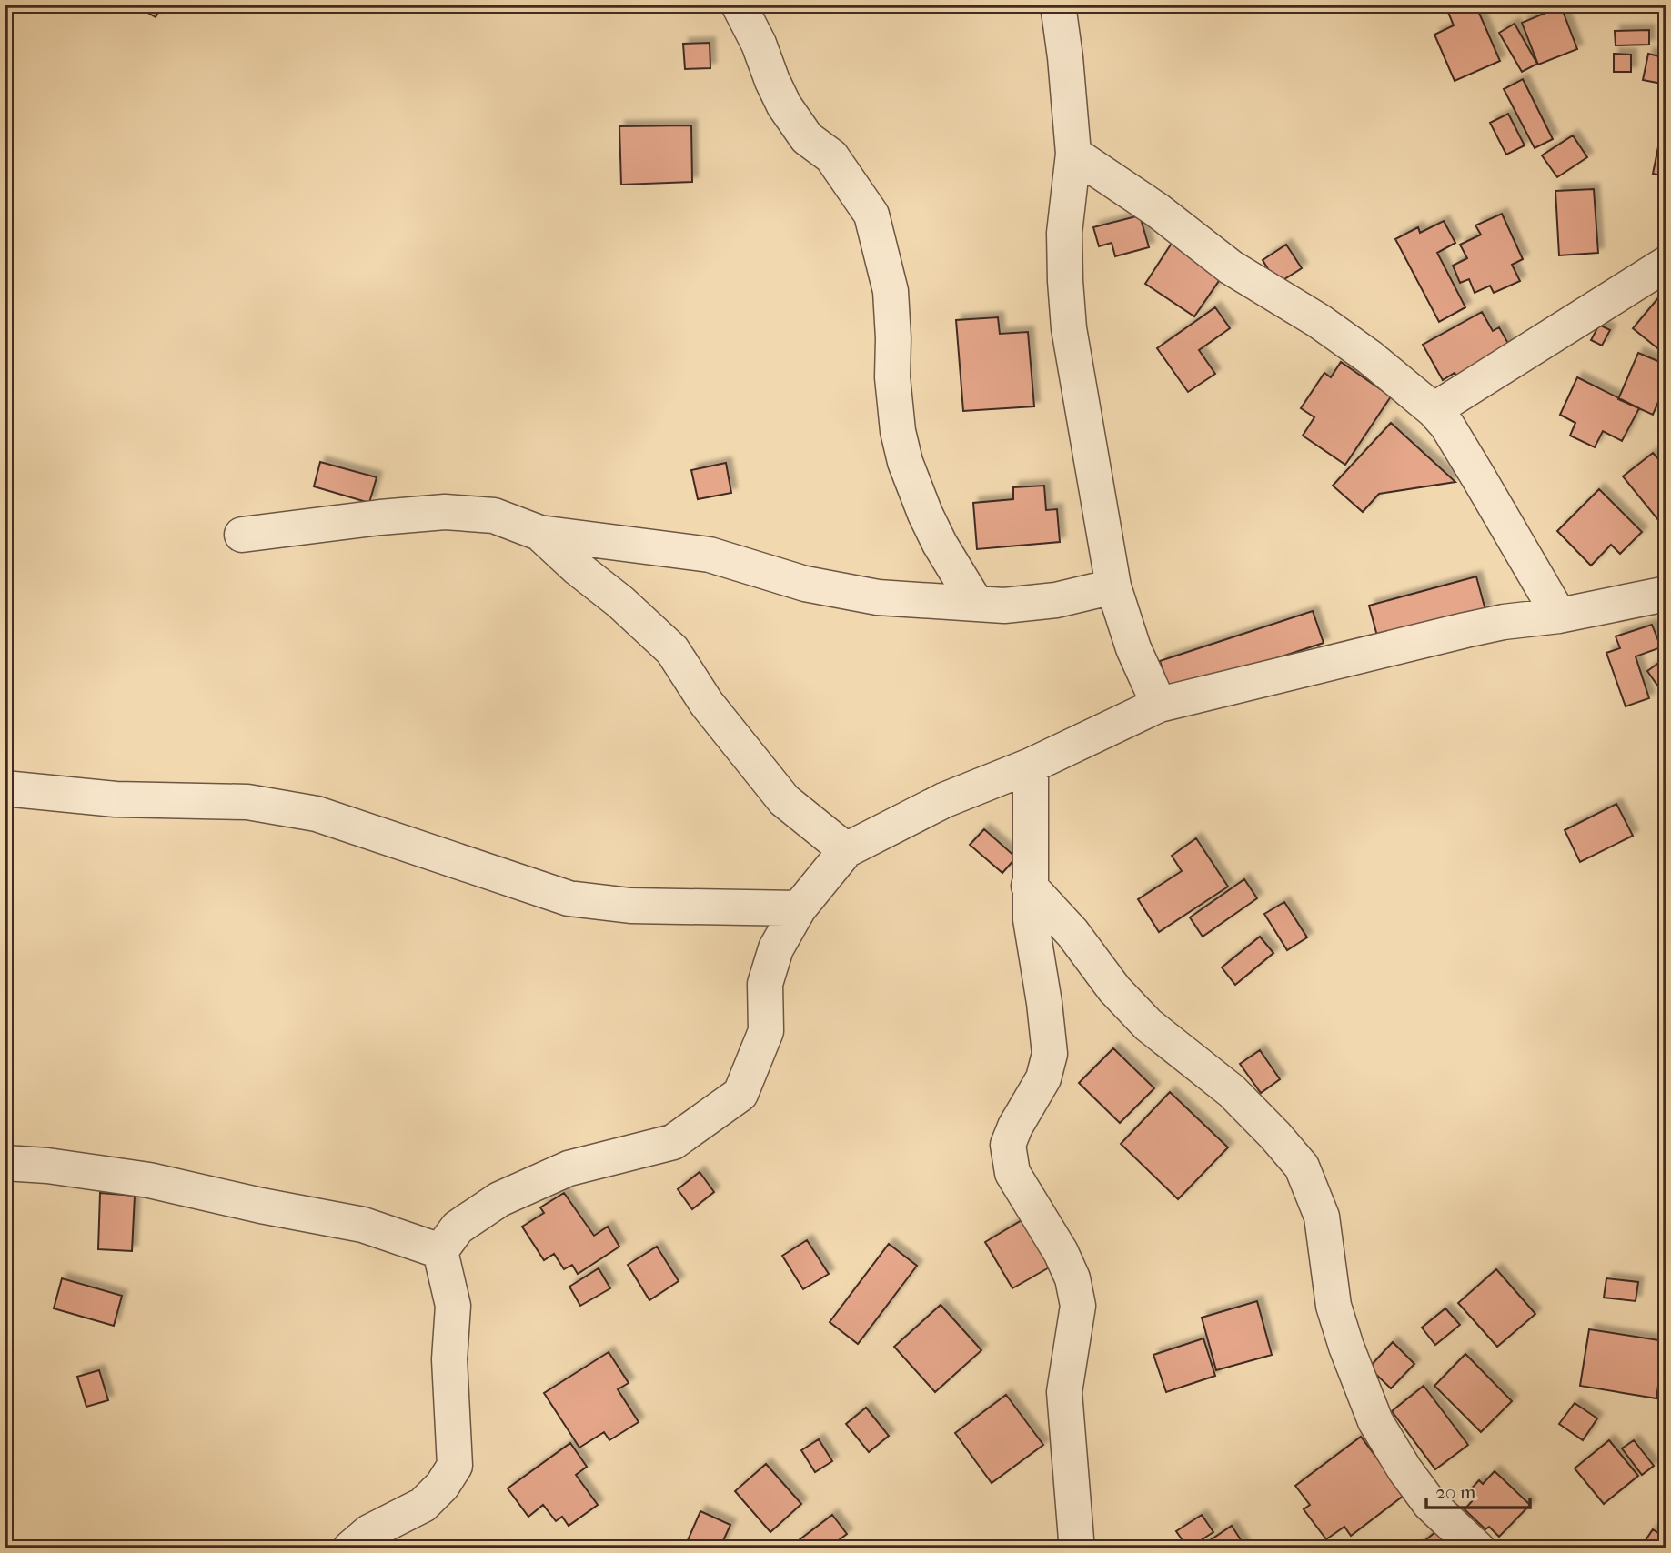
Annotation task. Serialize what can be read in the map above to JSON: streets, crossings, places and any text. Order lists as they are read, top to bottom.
{
  "scale_bar": "20 m"
}
